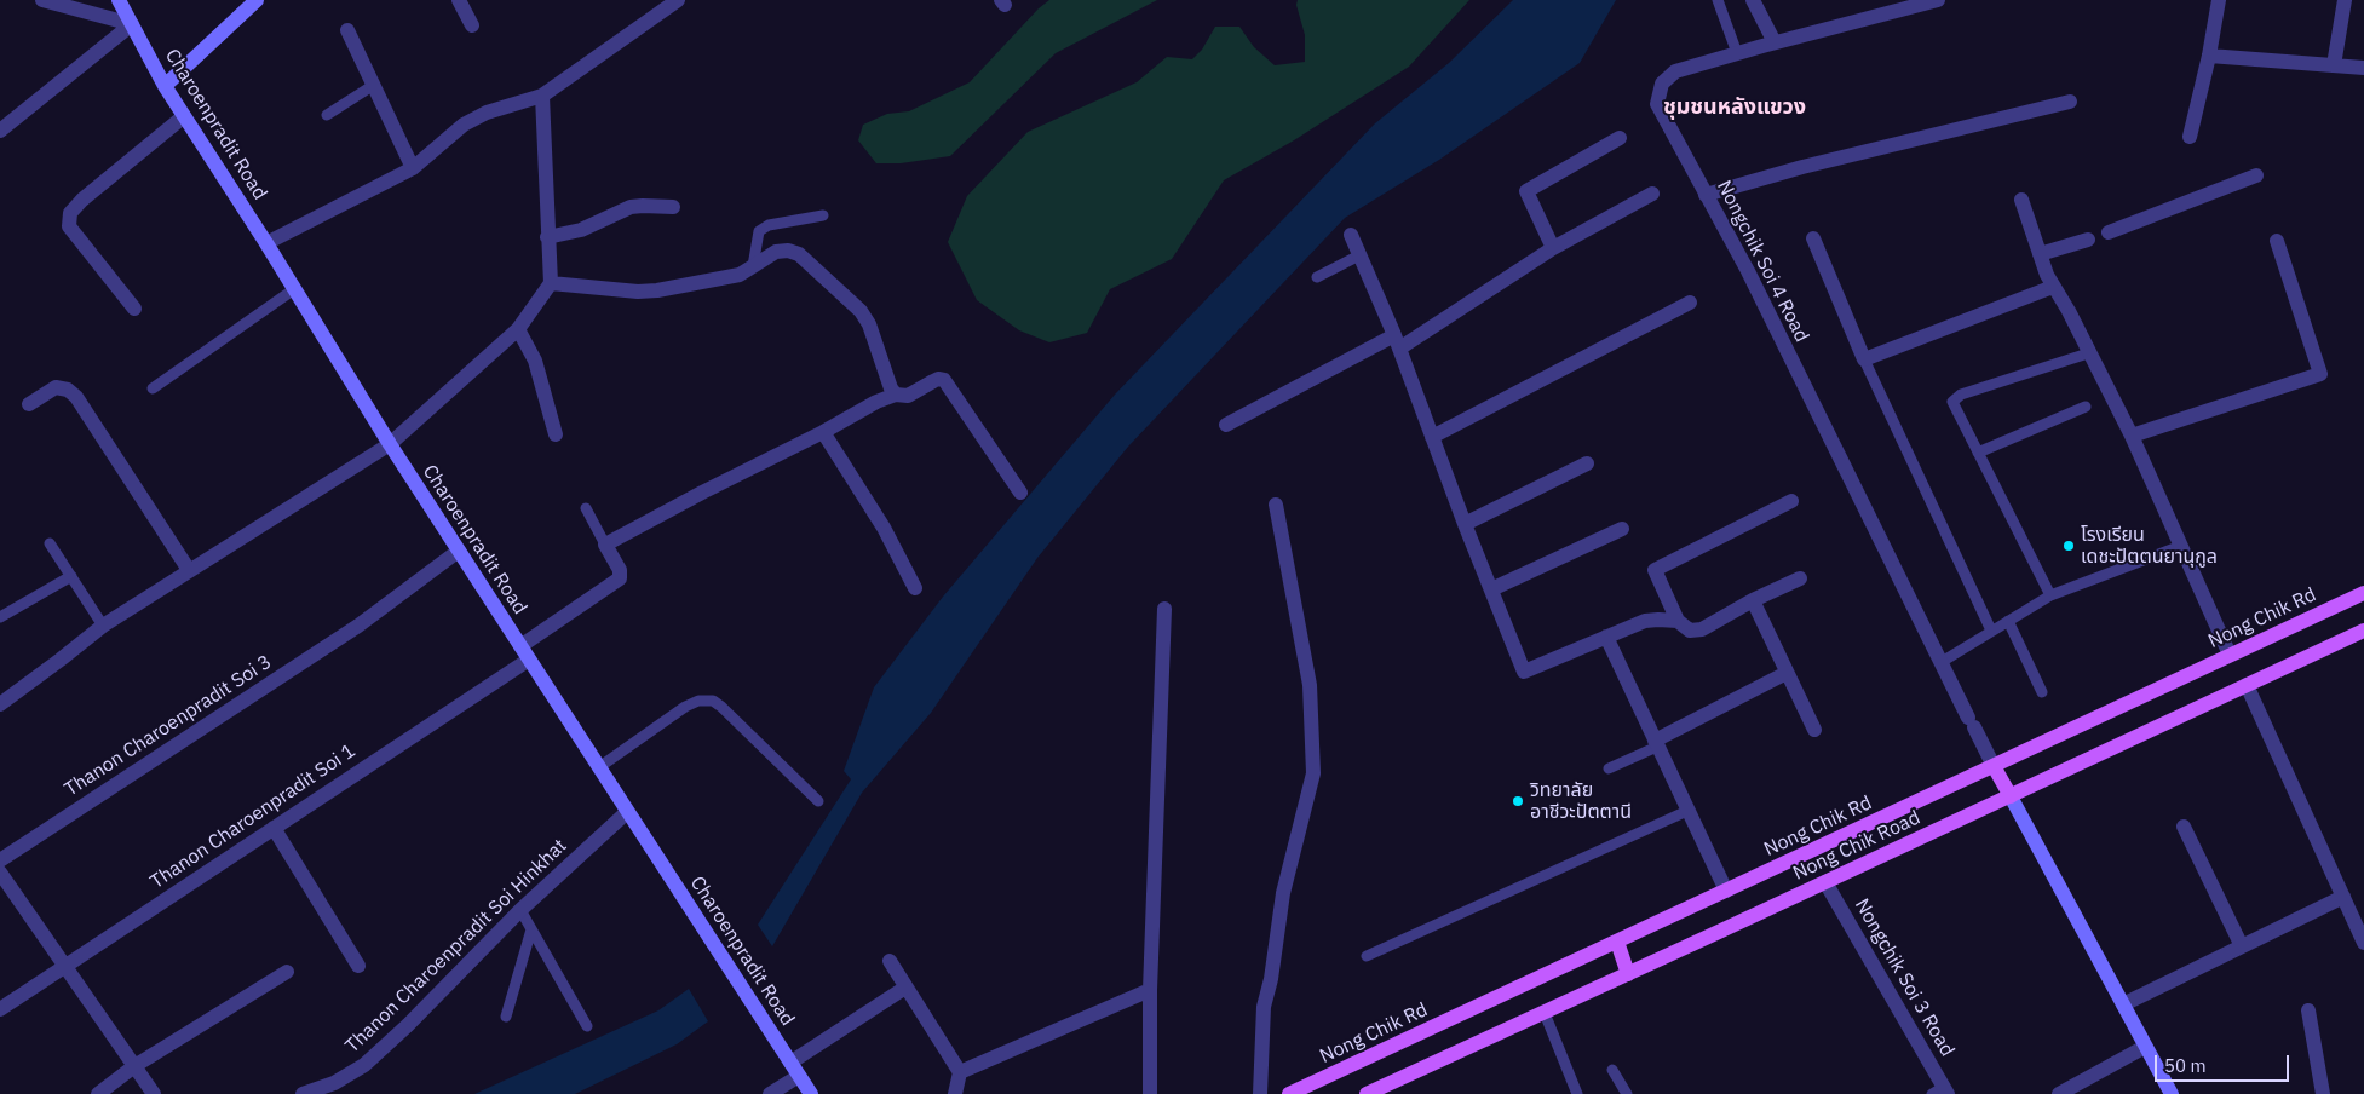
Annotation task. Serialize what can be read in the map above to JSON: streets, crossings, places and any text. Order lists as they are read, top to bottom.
{
  "streets": {
    "main road": ["Charoenpradit Road", "Nong Chik Rd", "Nong Chik Road"],
    "street": [
      "Nongchik Soi 4 Road",
      "Thanon Charoenpradit Soi 3",
      "Thanon Charoenpradit Soi 1",
      "Thanon Charoenpradit Soi Hinkhat",
      "Nongchik Soi 3 Road"
    ]
  },
  "crossings": [
    ["Charoenpradit Road", "Thanon Charoenpradit Soi 3"],
    ["Charoenpradit Road", "Thanon Charoenpradit Soi 1"],
    ["Charoenpradit Road", "Thanon Charoenpradit Soi Hinkhat"],
    ["Nongchik Soi 4 Road", "Nong Chik Rd"],
    ["Nong Chik Road", "Nongchik Soi 3 Road"]
  ],
  "districts": ["ชุมชนหลังแขวง"],
  "places": ["โรงเรียน เดชะปัตตนยานุกูล", "วิทยาลัย อาชีวะปัตตานี"],
  "scale_bar": "50 m"
}
